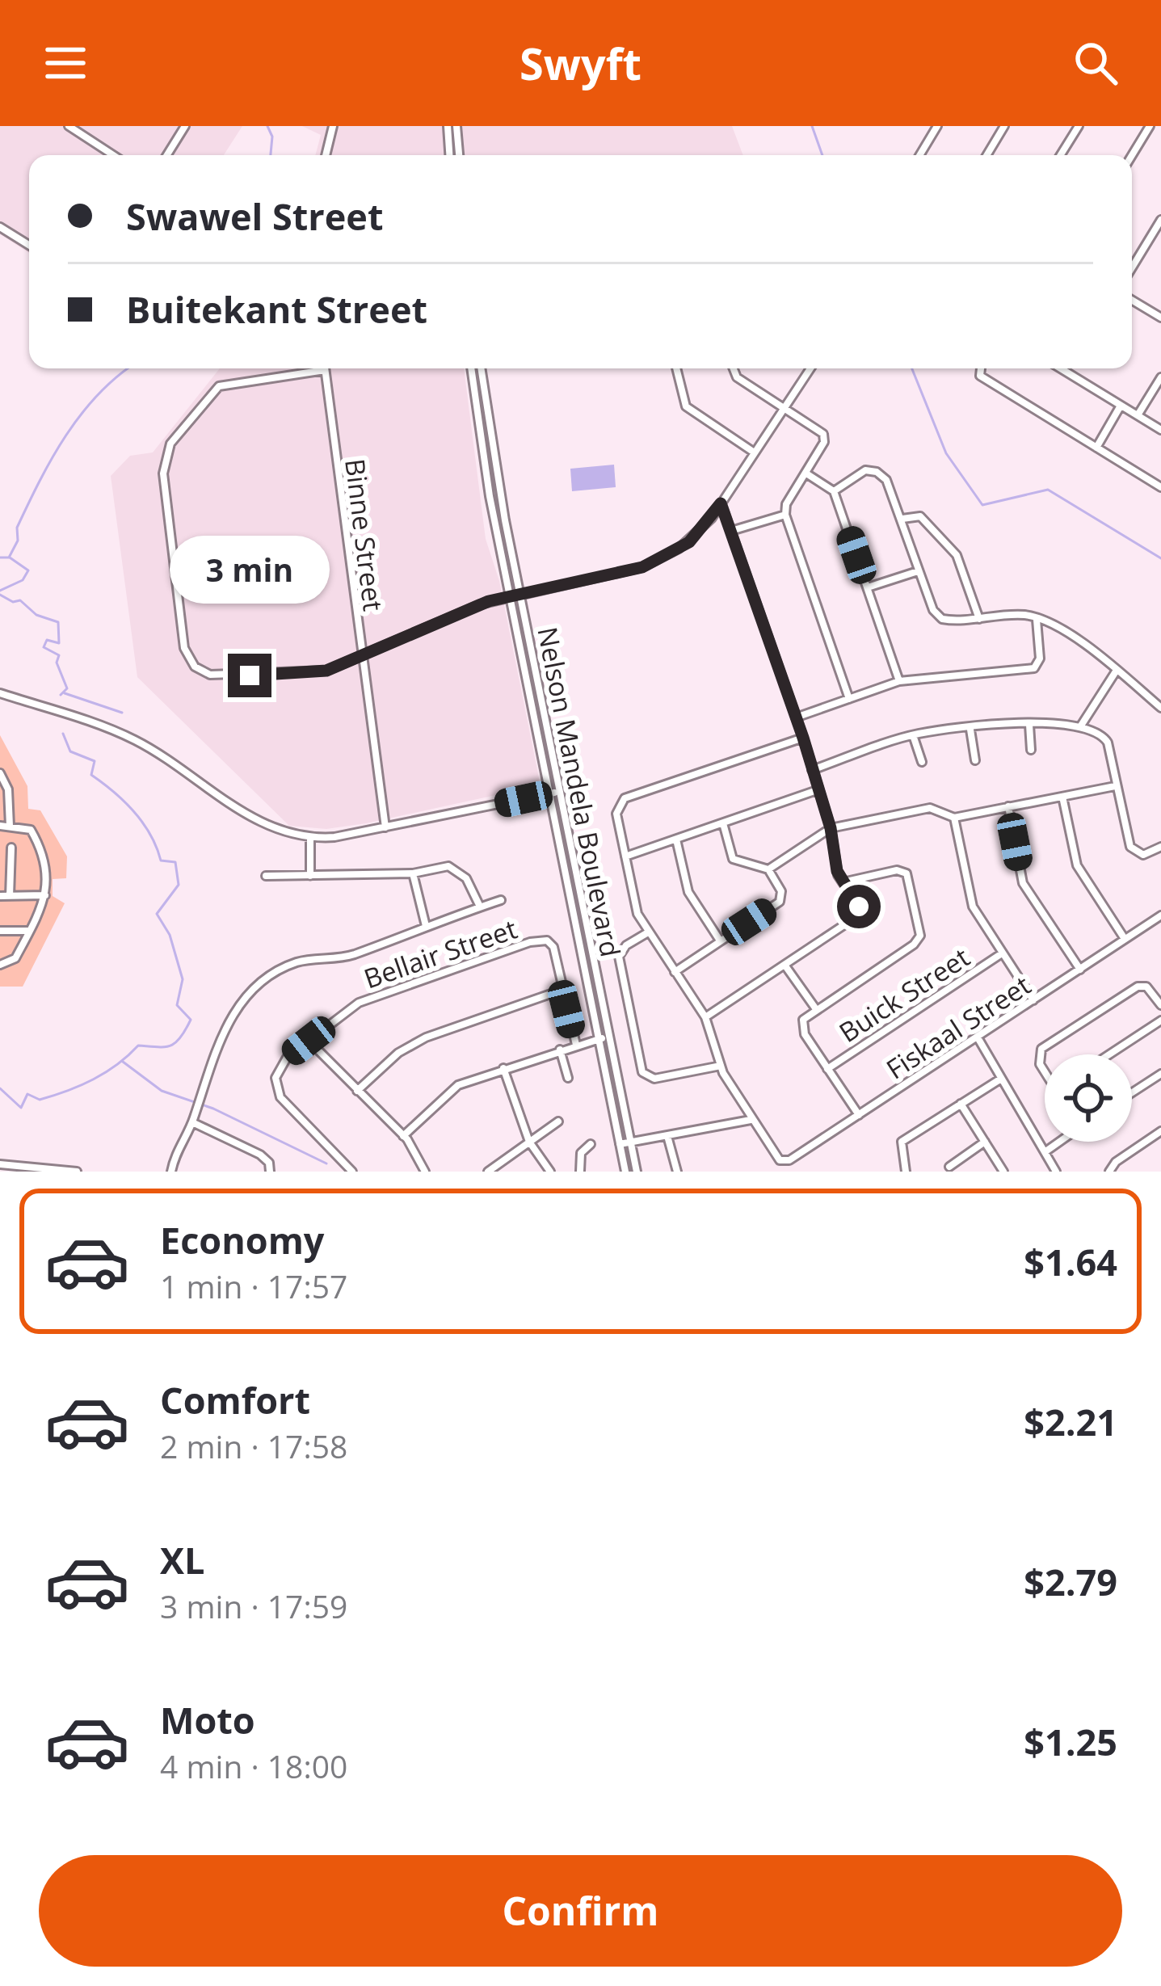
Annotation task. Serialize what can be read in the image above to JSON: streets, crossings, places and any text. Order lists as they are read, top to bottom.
{
  "streets": {
    "street": [
      "Binne Street",
      "Nelson Mandela Boulevard",
      "Bellair Street",
      "Buick Street",
      "Fiskaal Street"
    ]
  },
  "page": {
    "header": "Swyft",
    "banner": ["Swawel Street", "Buitekant Street"],
    "bubble": "3 min",
    "list": [
      {
        "name": "Economy",
        "note": "1 min · 17:57",
        "value": "$1.64"
      },
      {
        "name": "Comfort",
        "note": "2 min · 17:58",
        "value": "$2.21"
      },
      {
        "name": "XL",
        "note": "3 min · 17:59",
        "value": "$2.79"
      },
      {
        "name": "Moto",
        "note": "4 min · 18:00",
        "value": "$1.25"
      }
    ],
    "buttons": "Confirm"
  }
}
